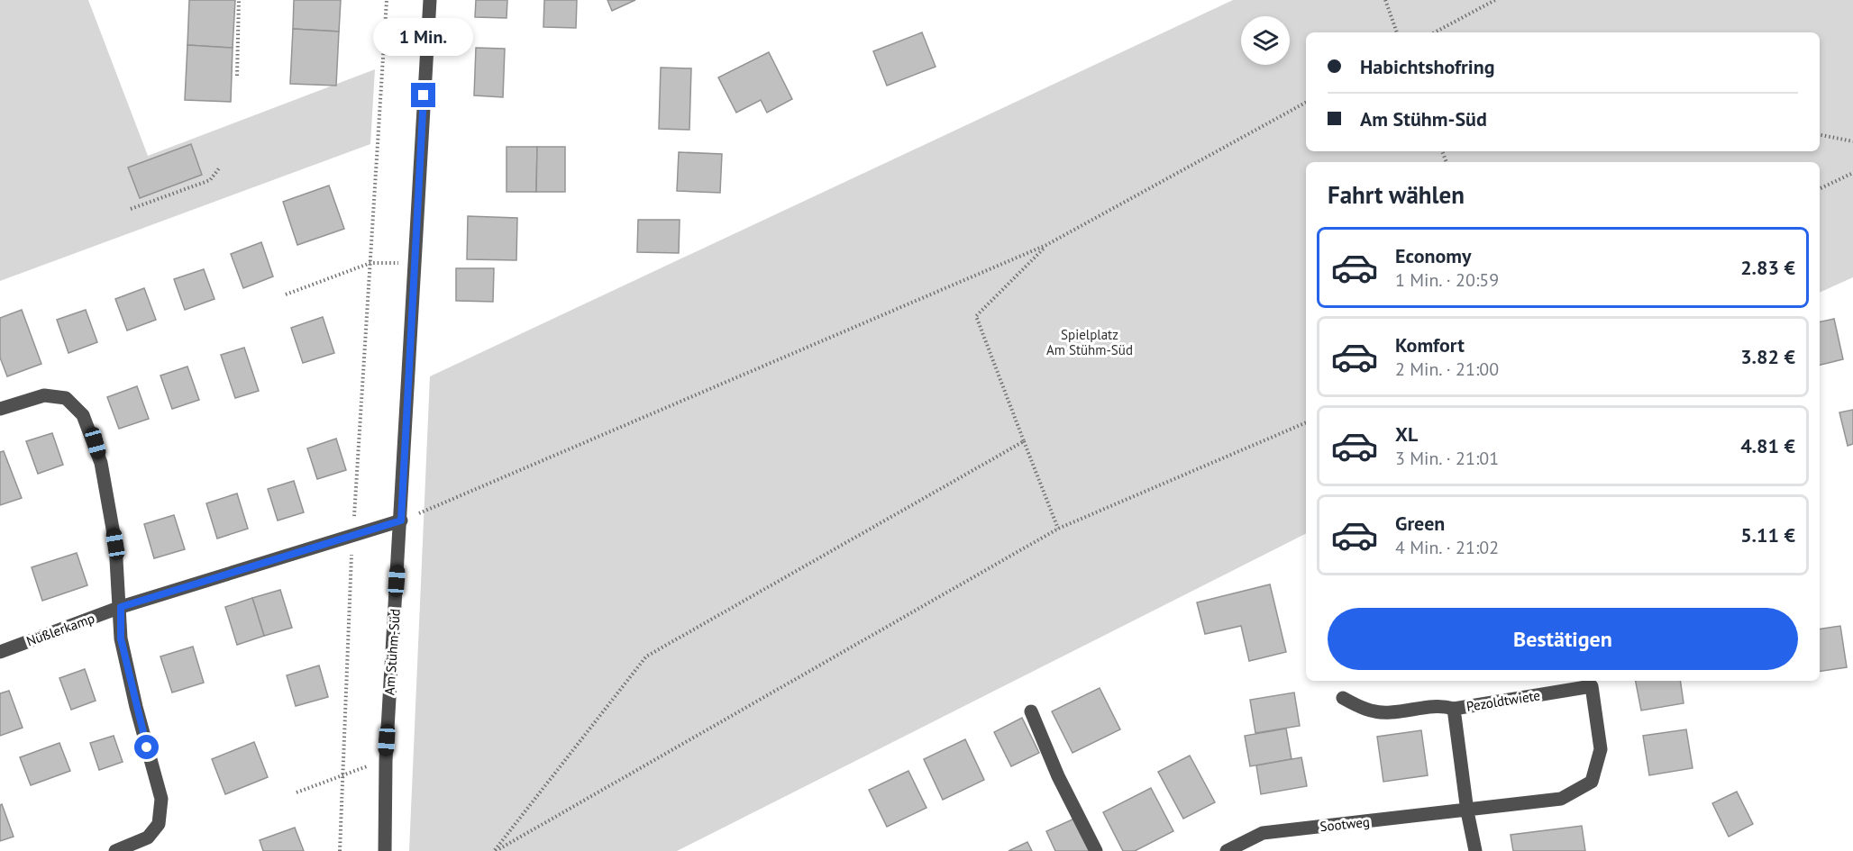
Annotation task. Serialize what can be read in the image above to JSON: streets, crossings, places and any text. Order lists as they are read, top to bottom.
{
  "streets": {
    "street": [
      "Nüßlerkamp",
      "Am Stühm-Süd",
      "Pezoldtwiete",
      "Sootweg"
    ]
  },
  "crossings": [
    ["Nüßlerkamp", "Am Stühm-Süd"],
    ["Pezoldtwiete", "Sootweg"]
  ],
  "parks": ["Spielplatz Am Stühm-Süd"],
  "page": {
    "bubble": "1 Min.",
    "banner": ["Habichtshofring", "Am Stühm-Süd"],
    "heading": "Fahrt wählen",
    "list": [
      {
        "name": "Economy",
        "note": "1 Min. · 20:59",
        "value": "2.83 €"
      },
      {
        "name": "Komfort",
        "note": "2 Min. · 21:00",
        "value": "3.82 €"
      },
      {
        "name": "XL",
        "note": "3 Min. · 21:01",
        "value": "4.81 €"
      },
      {
        "name": "Green",
        "note": "4 Min. · 21:02",
        "value": "5.11 €"
      }
    ],
    "buttons": "Bestätigen"
  }
}
